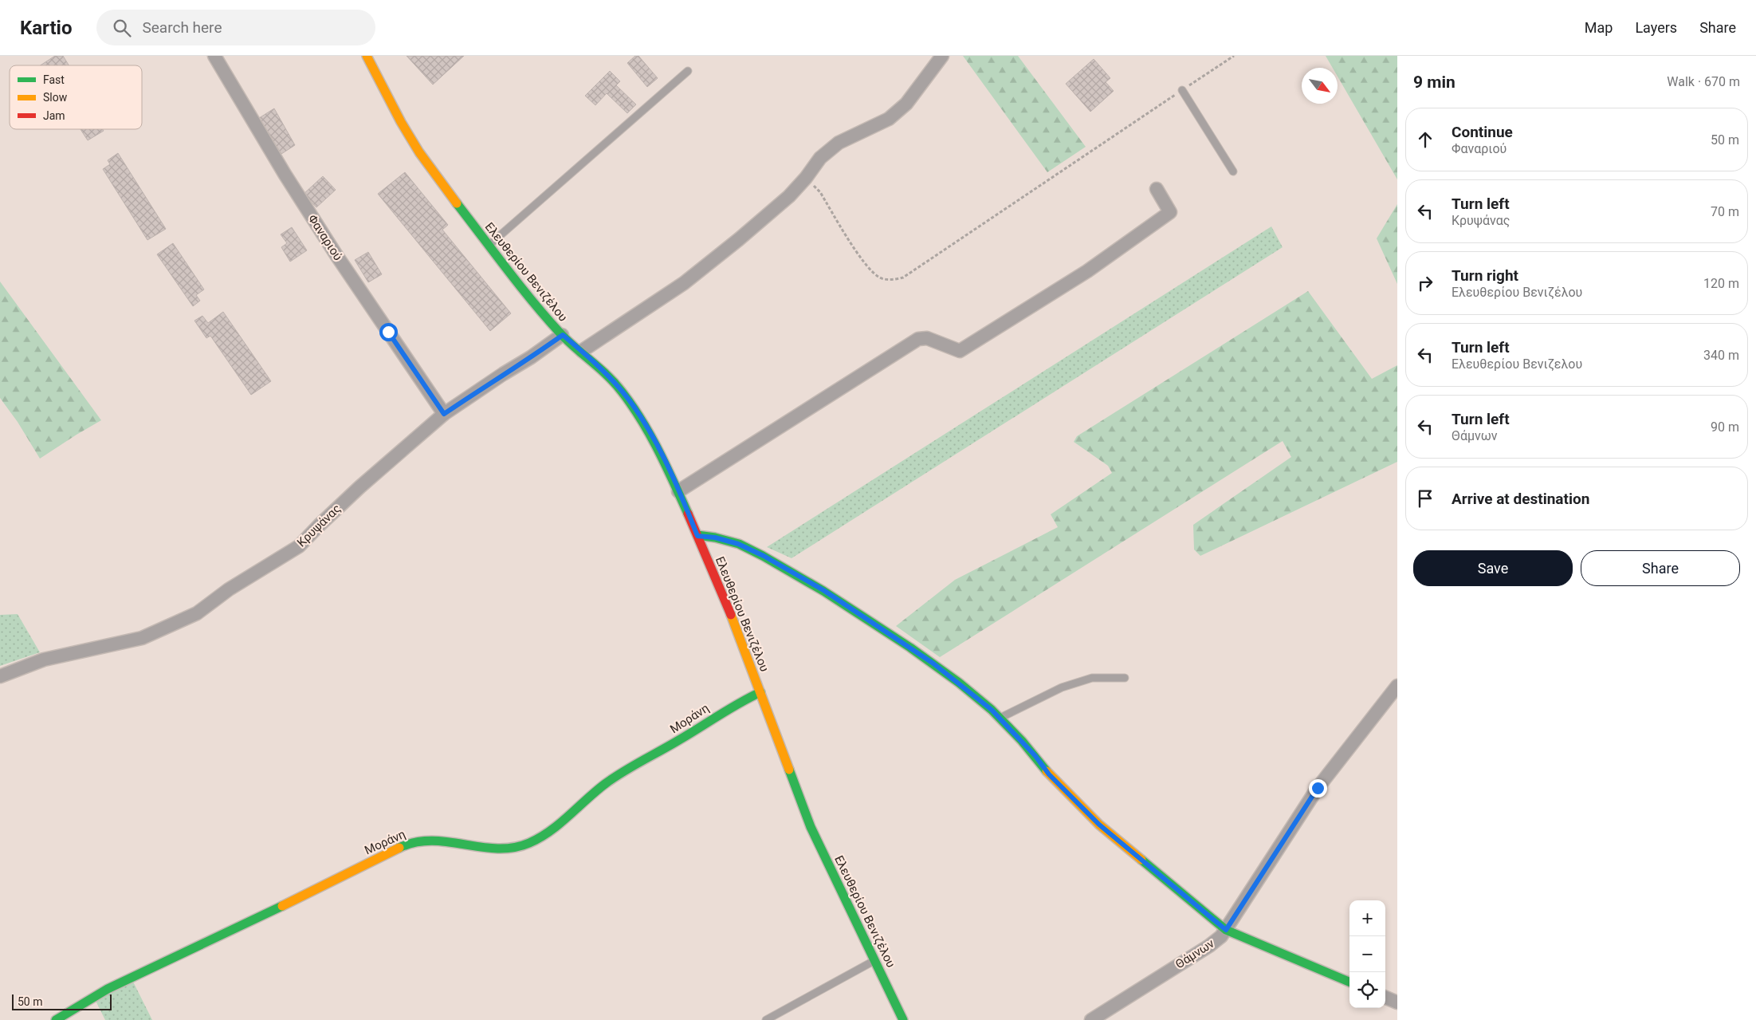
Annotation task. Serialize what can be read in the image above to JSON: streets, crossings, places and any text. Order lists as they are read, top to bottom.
{
  "streets": {
    "street": [
      "Φαναριού",
      "Ελευθερίου Βενιζέλου",
      "Κρυψάνας",
      "Μοράνη",
      "Θάμνων"
    ]
  },
  "crossings": [
    ["Φαναριού", "Κρυψάνας"],
    ["Ελευθερίου Βενιζέλου", "Κρυψάνας"],
    ["Ελευθερίου Βενιζέλου", "Μοράνη"]
  ],
  "legend": ["Fast", "Slow", "Jam"],
  "scale_bar": "50 m",
  "north": "bottom right",
  "page": {
    "header": "Kartio",
    "search": "Search here",
    "nav": ["Map", "Layers", "Share"],
    "heading": ["9 min", "Walk · 670 m"],
    "list": [
      ["Continue", "Φαναριού", "50 m"],
      ["Turn left", "Κρυψάνας", "70 m"],
      ["Turn right", "Ελευθερίου Βενιζέλου", "120 m"],
      ["Turn left", "Ελευθερίου Βενιζελου", "340 m"],
      ["Turn left", "Θάμνων", "90 m"],
      "Arrive at destination"
    ],
    "buttons": ["Save", "Share"],
    "map_buttons": ["+", "−"],
    "scale": "50 m"
  }
}
